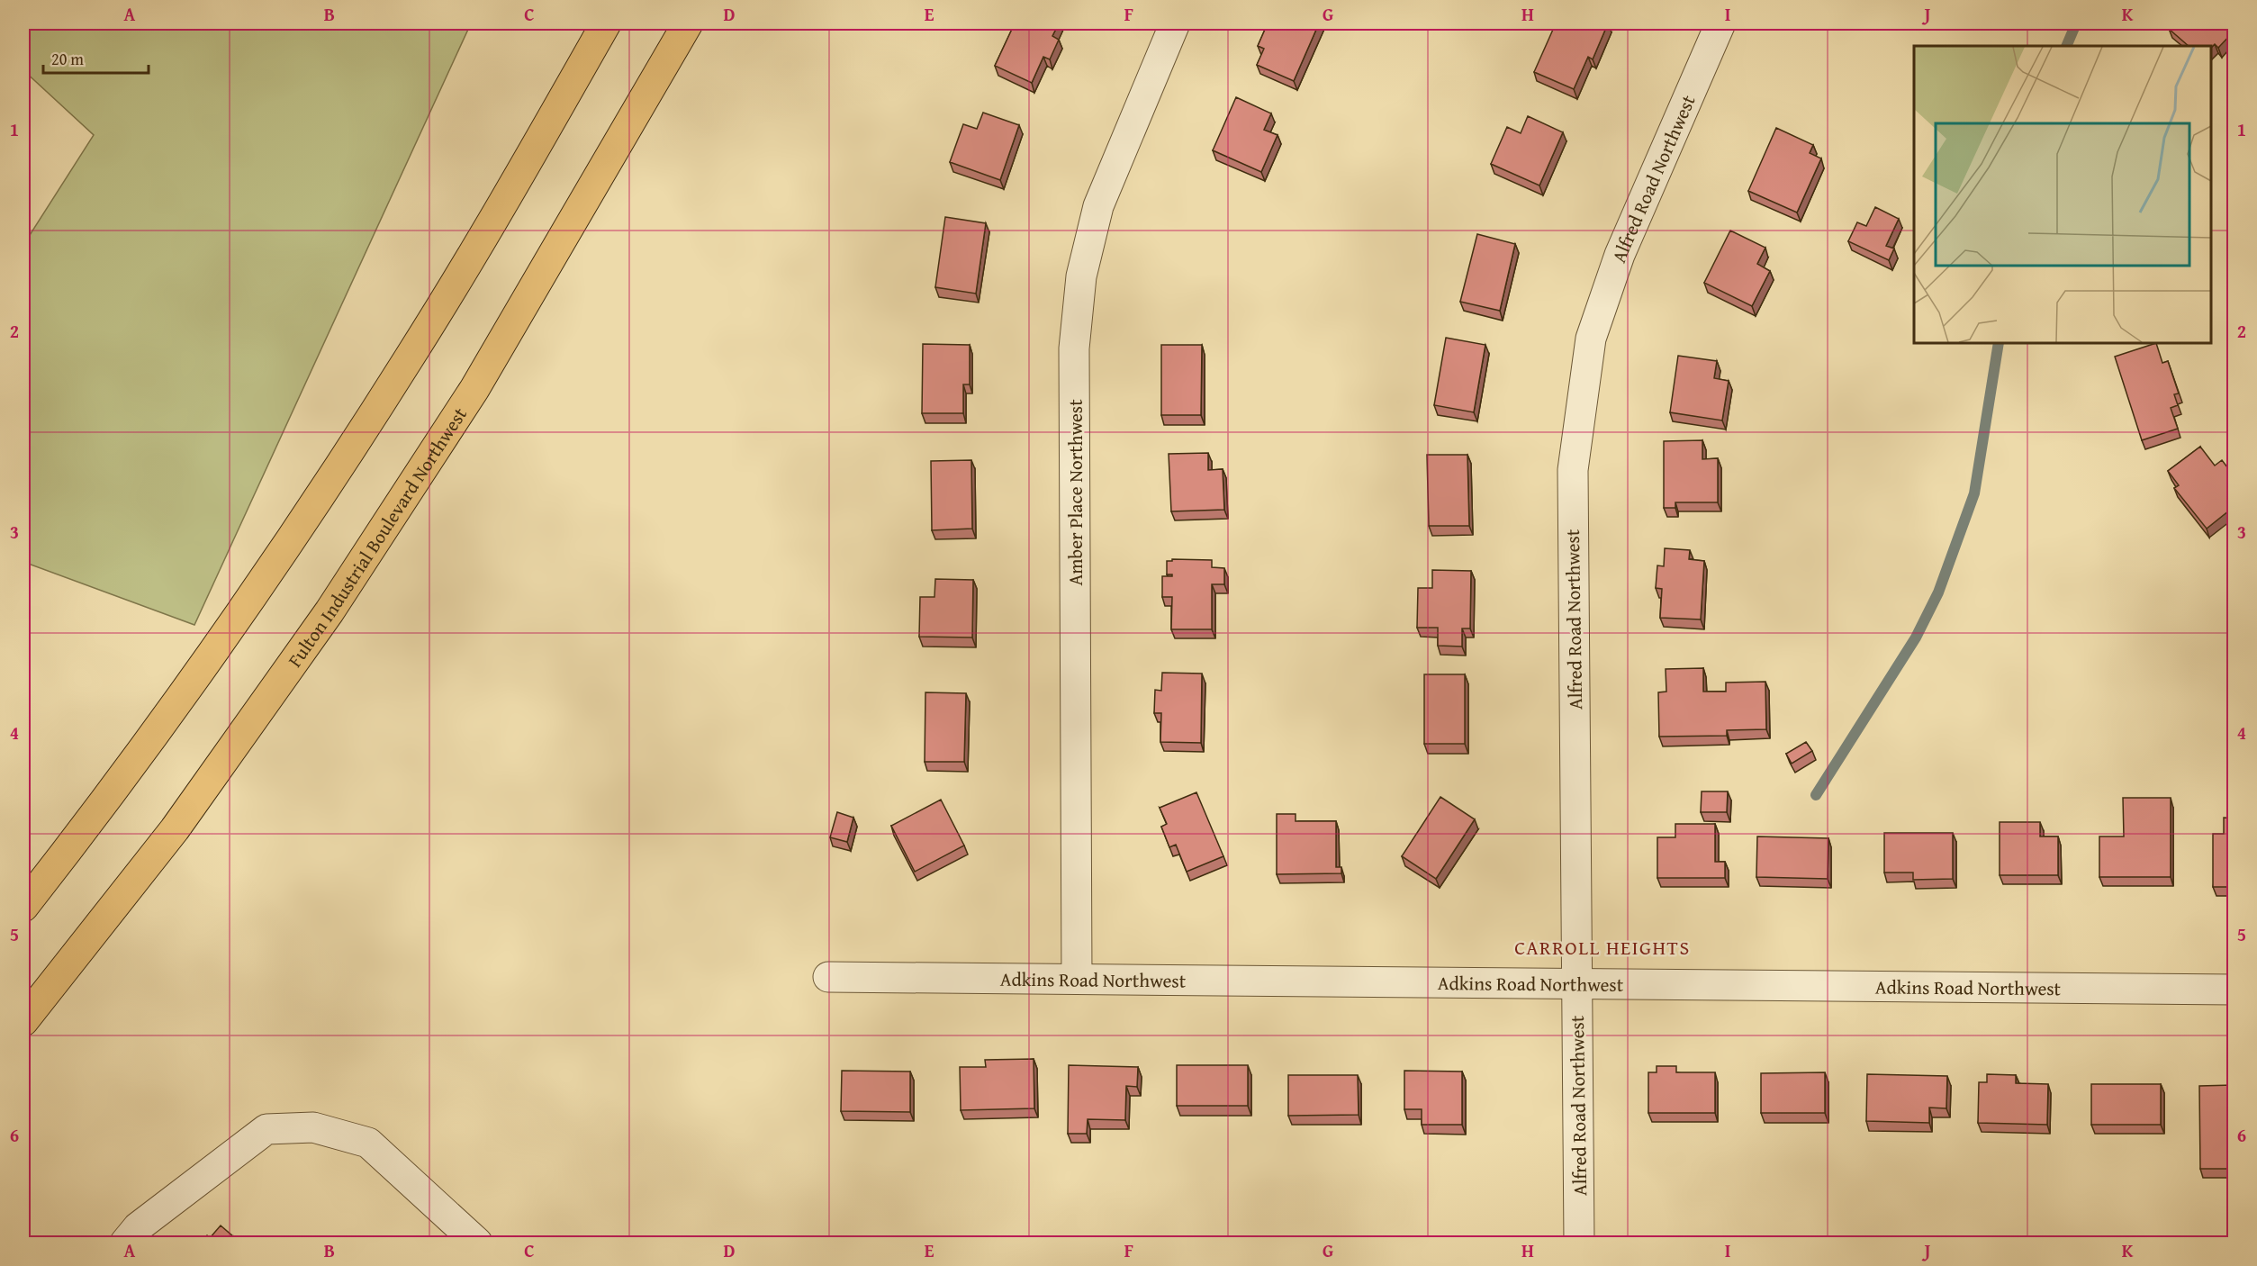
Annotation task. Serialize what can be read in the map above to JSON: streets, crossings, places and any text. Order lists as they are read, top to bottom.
{
  "streets": {
    "main road": ["Fulton Industrial Boulevard Northwest"],
    "street": ["Alfred Road Northwest", "Amber Place Northwest", "Adkins Road Northwest"]
  },
  "crossings": [
    ["Alfred Road Northwest", "Adkins Road Northwest"],
    ["Amber Place Northwest", "Adkins Road Northwest"]
  ],
  "districts": ["CARROLL HEIGHTS"],
  "scale_bar": "20 m",
  "grid": {
    "columns": [
      "A",
      "B",
      "C",
      "D",
      "E",
      "F",
      "G",
      "H",
      "I",
      "J",
      "K"
    ],
    "rows": [
      "1",
      "2",
      "3",
      "4",
      "5",
      "6"
    ]
  }
}
